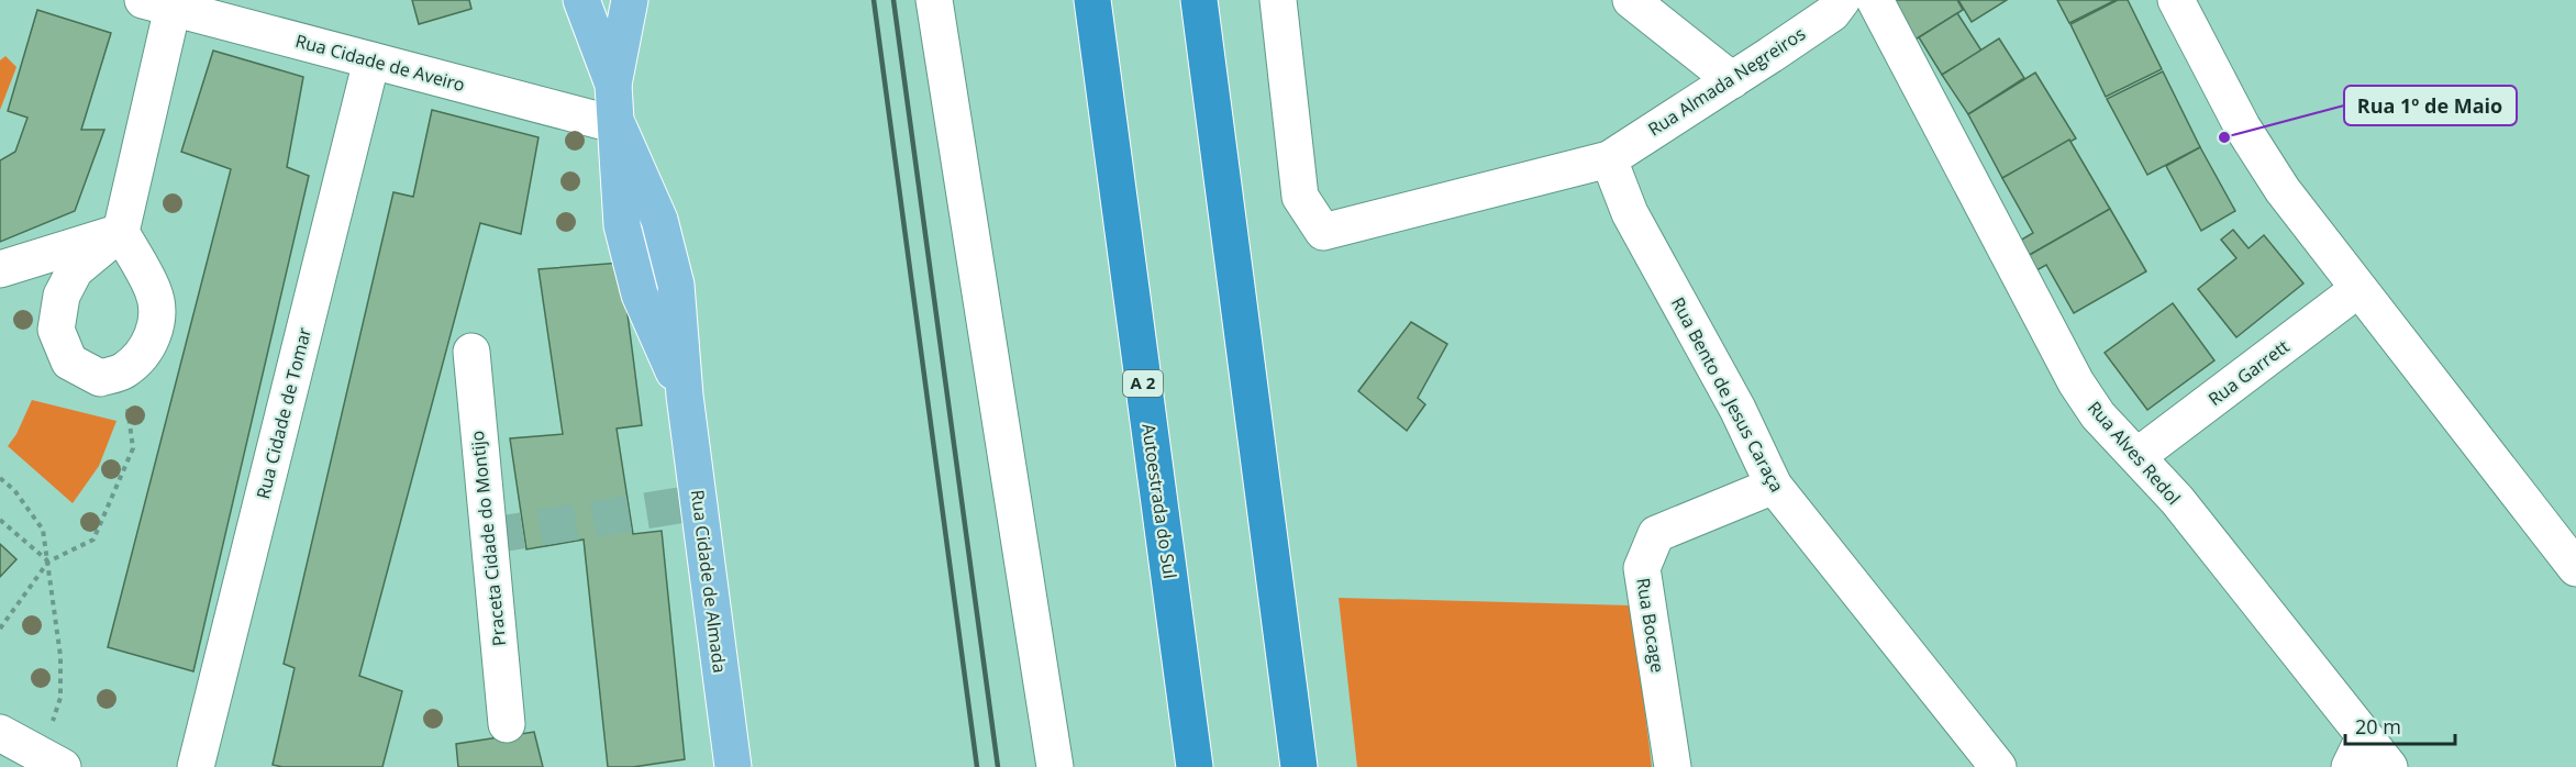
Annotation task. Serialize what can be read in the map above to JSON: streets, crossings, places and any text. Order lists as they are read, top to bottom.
{
  "streets": {
    "highway": ["A 2", "Autoestrada do Sul"],
    "main road": ["Rua Cidade de Almada"],
    "street": [
      "Rua Cidade de Aveiro",
      "Rua Almada Negreiros",
      "Rua Garrett",
      "Rua Bento de Jesus Caraça",
      "Rua Cidade de Tomar",
      "Rua Alves Redol",
      "Praceta Cidade do Montijo",
      "Rua Bocage"
    ]
  },
  "crossings": [
    ["Rua Cidade de Aveiro", "Rua Cidade de Tomar"],
    ["Rua Cidade de Aveiro", "Rua Cidade de Almada"],
    ["Rua Almada Negreiros", "Rua Bento de Jesus Caraça"],
    ["Rua Garrett", "Rua Alves Redol"],
    ["Rua Bento de Jesus Caraça", "Rua Bocage"]
  ],
  "places": ["Rua 1º de Maio"],
  "scale_bar": "20 m"
}
